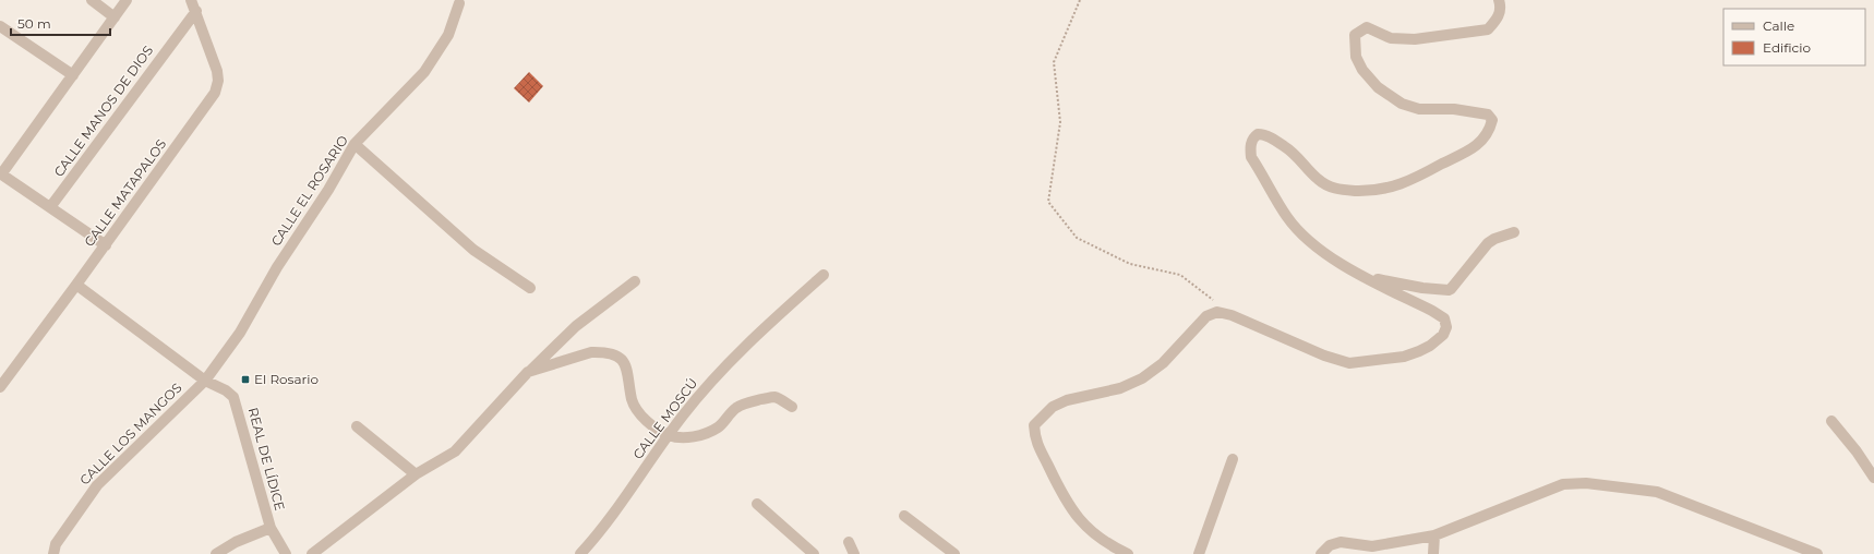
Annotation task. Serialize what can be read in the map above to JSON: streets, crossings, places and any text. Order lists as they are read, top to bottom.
{
  "streets": {
    "street": [
      "CALLE MANOS DE DIOS",
      "CALLE EL ROSARIO",
      "CALLE MATAPALOS",
      "CALLE MOSCÚ",
      "CALLE LOS MANGOS",
      "REAL DE LÍDICE"
    ]
  },
  "crossings": [
    ["CALLE MANOS DE DIOS", "CALLE MATAPALOS"],
    ["CALLE EL ROSARIO", "CALLE LOS MANGOS"],
    ["CALLE EL ROSARIO", "REAL DE LÍDICE"],
    ["CALLE MATAPALOS", "REAL DE LÍDICE"],
    ["CALLE LOS MANGOS", "REAL DE LÍDICE"]
  ],
  "places": {
    "transit": ["El Rosario"]
  },
  "legend": ["Calle", "Edificio"],
  "scale_bar": "50 m"
}
